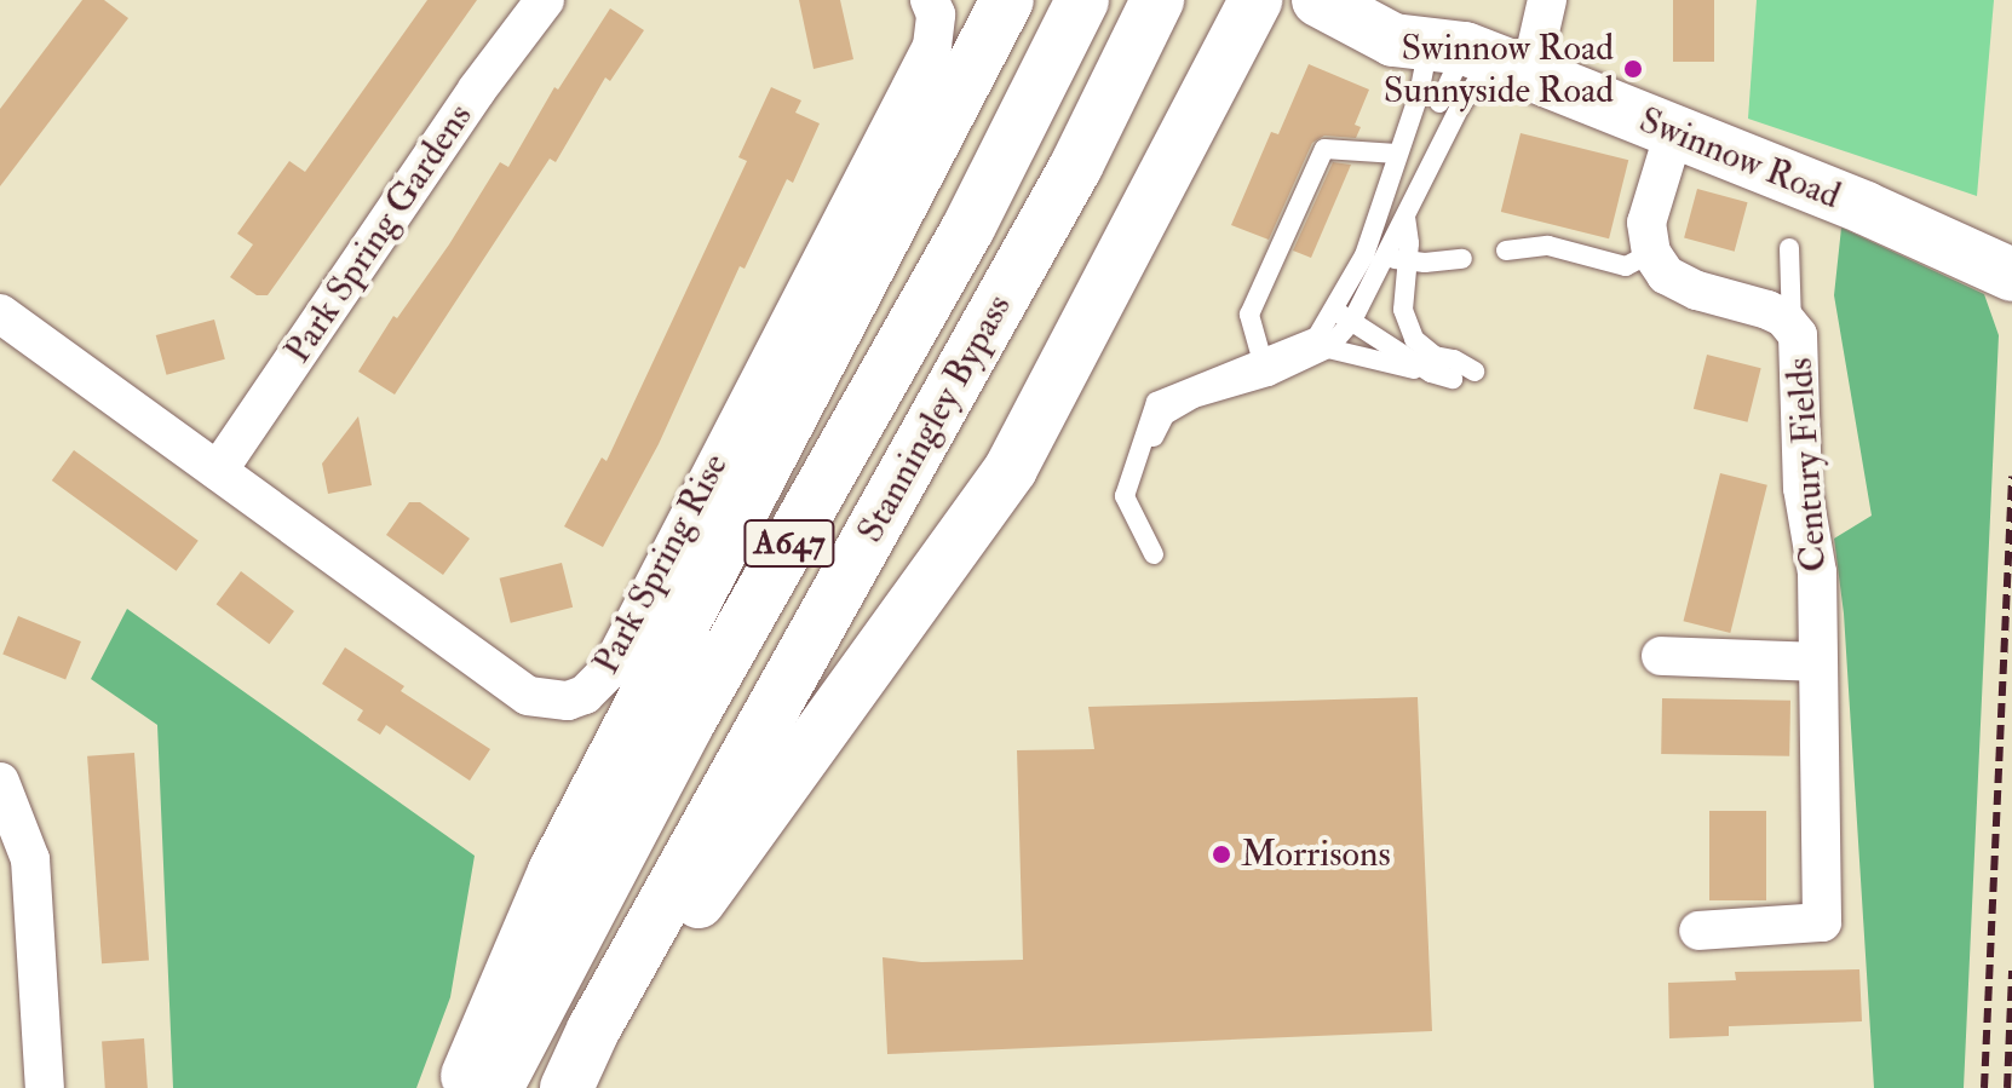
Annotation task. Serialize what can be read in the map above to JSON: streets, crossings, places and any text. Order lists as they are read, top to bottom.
{
  "streets": {
    "main road": ["Swinnow Road", "Stanningley Bypass", "A647"],
    "street": ["Park Spring Gardens", "Century Fields", "Park Spring Rise"]
  },
  "crossings": [
    ["Park Spring Gardens", "Park Spring Rise"],
    ["Stanningley Bypass", "A647"]
  ],
  "places": ["Swinnow Road Sunnyside Road", "Morrisons"]
}
